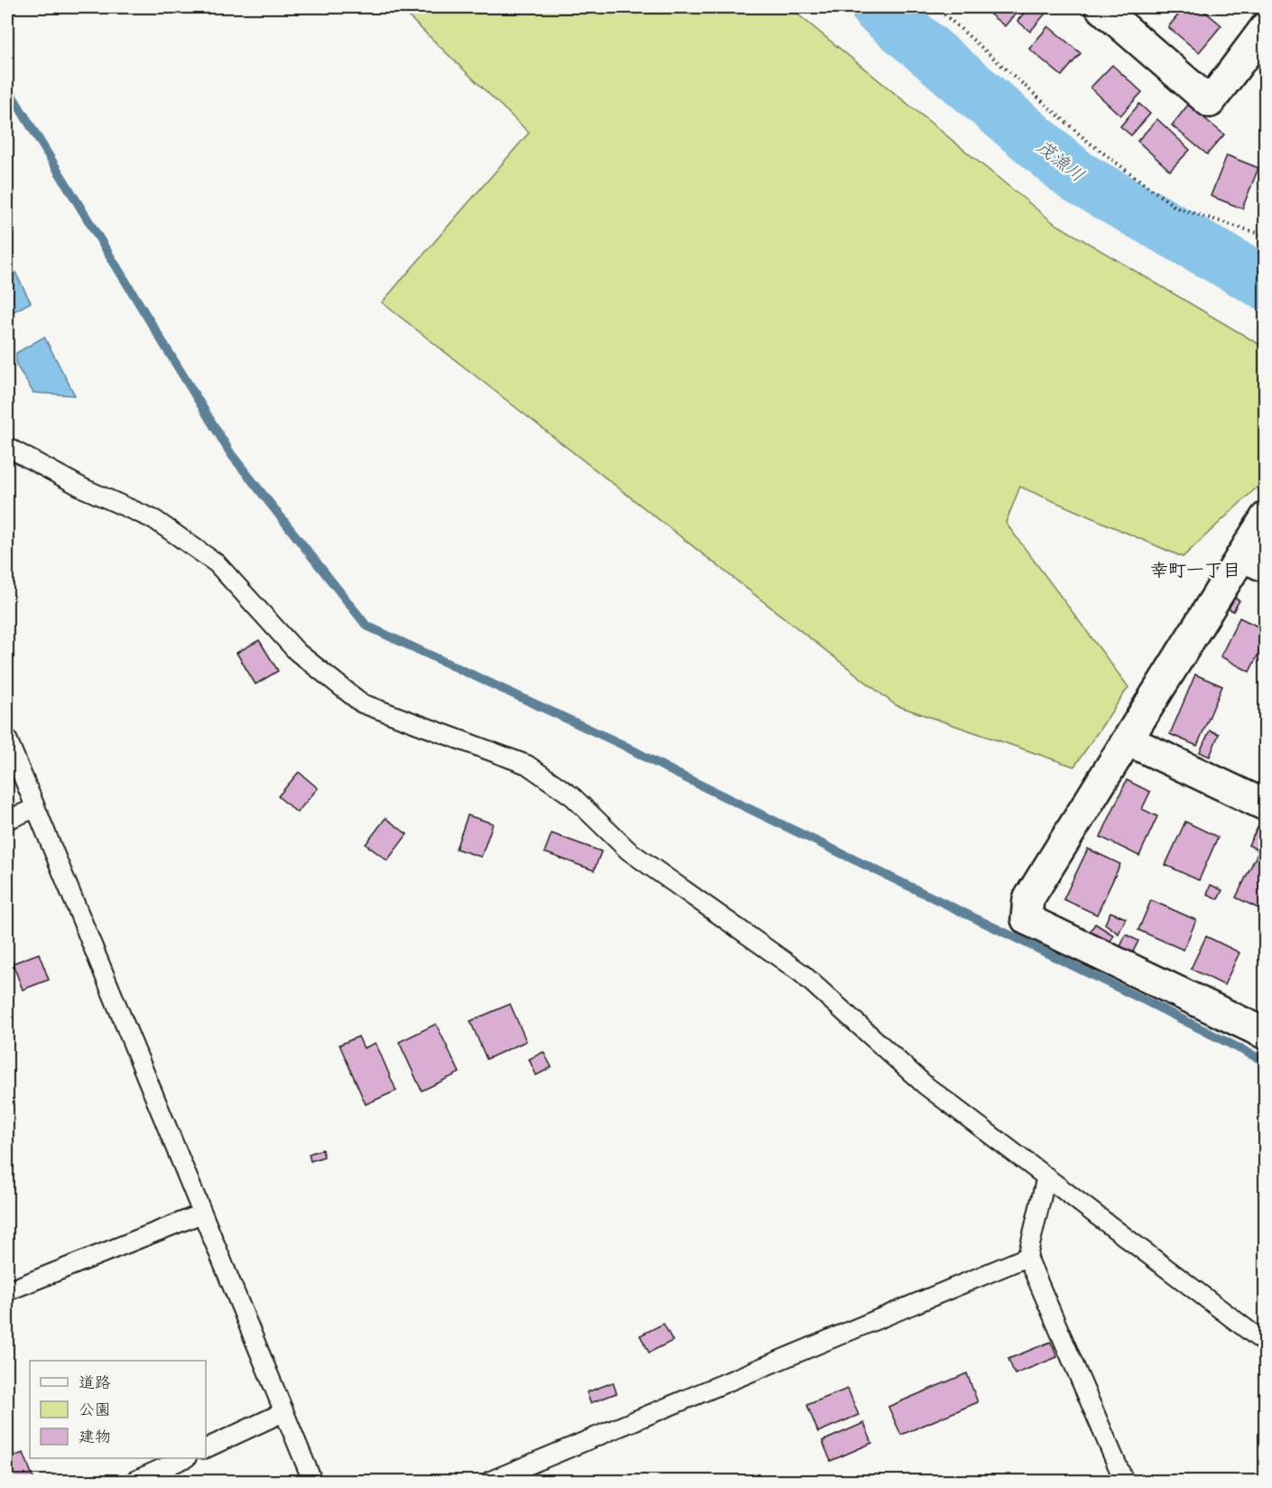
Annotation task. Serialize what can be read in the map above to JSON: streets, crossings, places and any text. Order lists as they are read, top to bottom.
{
  "districts": ["幸町一丁目"],
  "water": ["茂漁川"],
  "legend": ["道路", "公園", "建物"]
}
